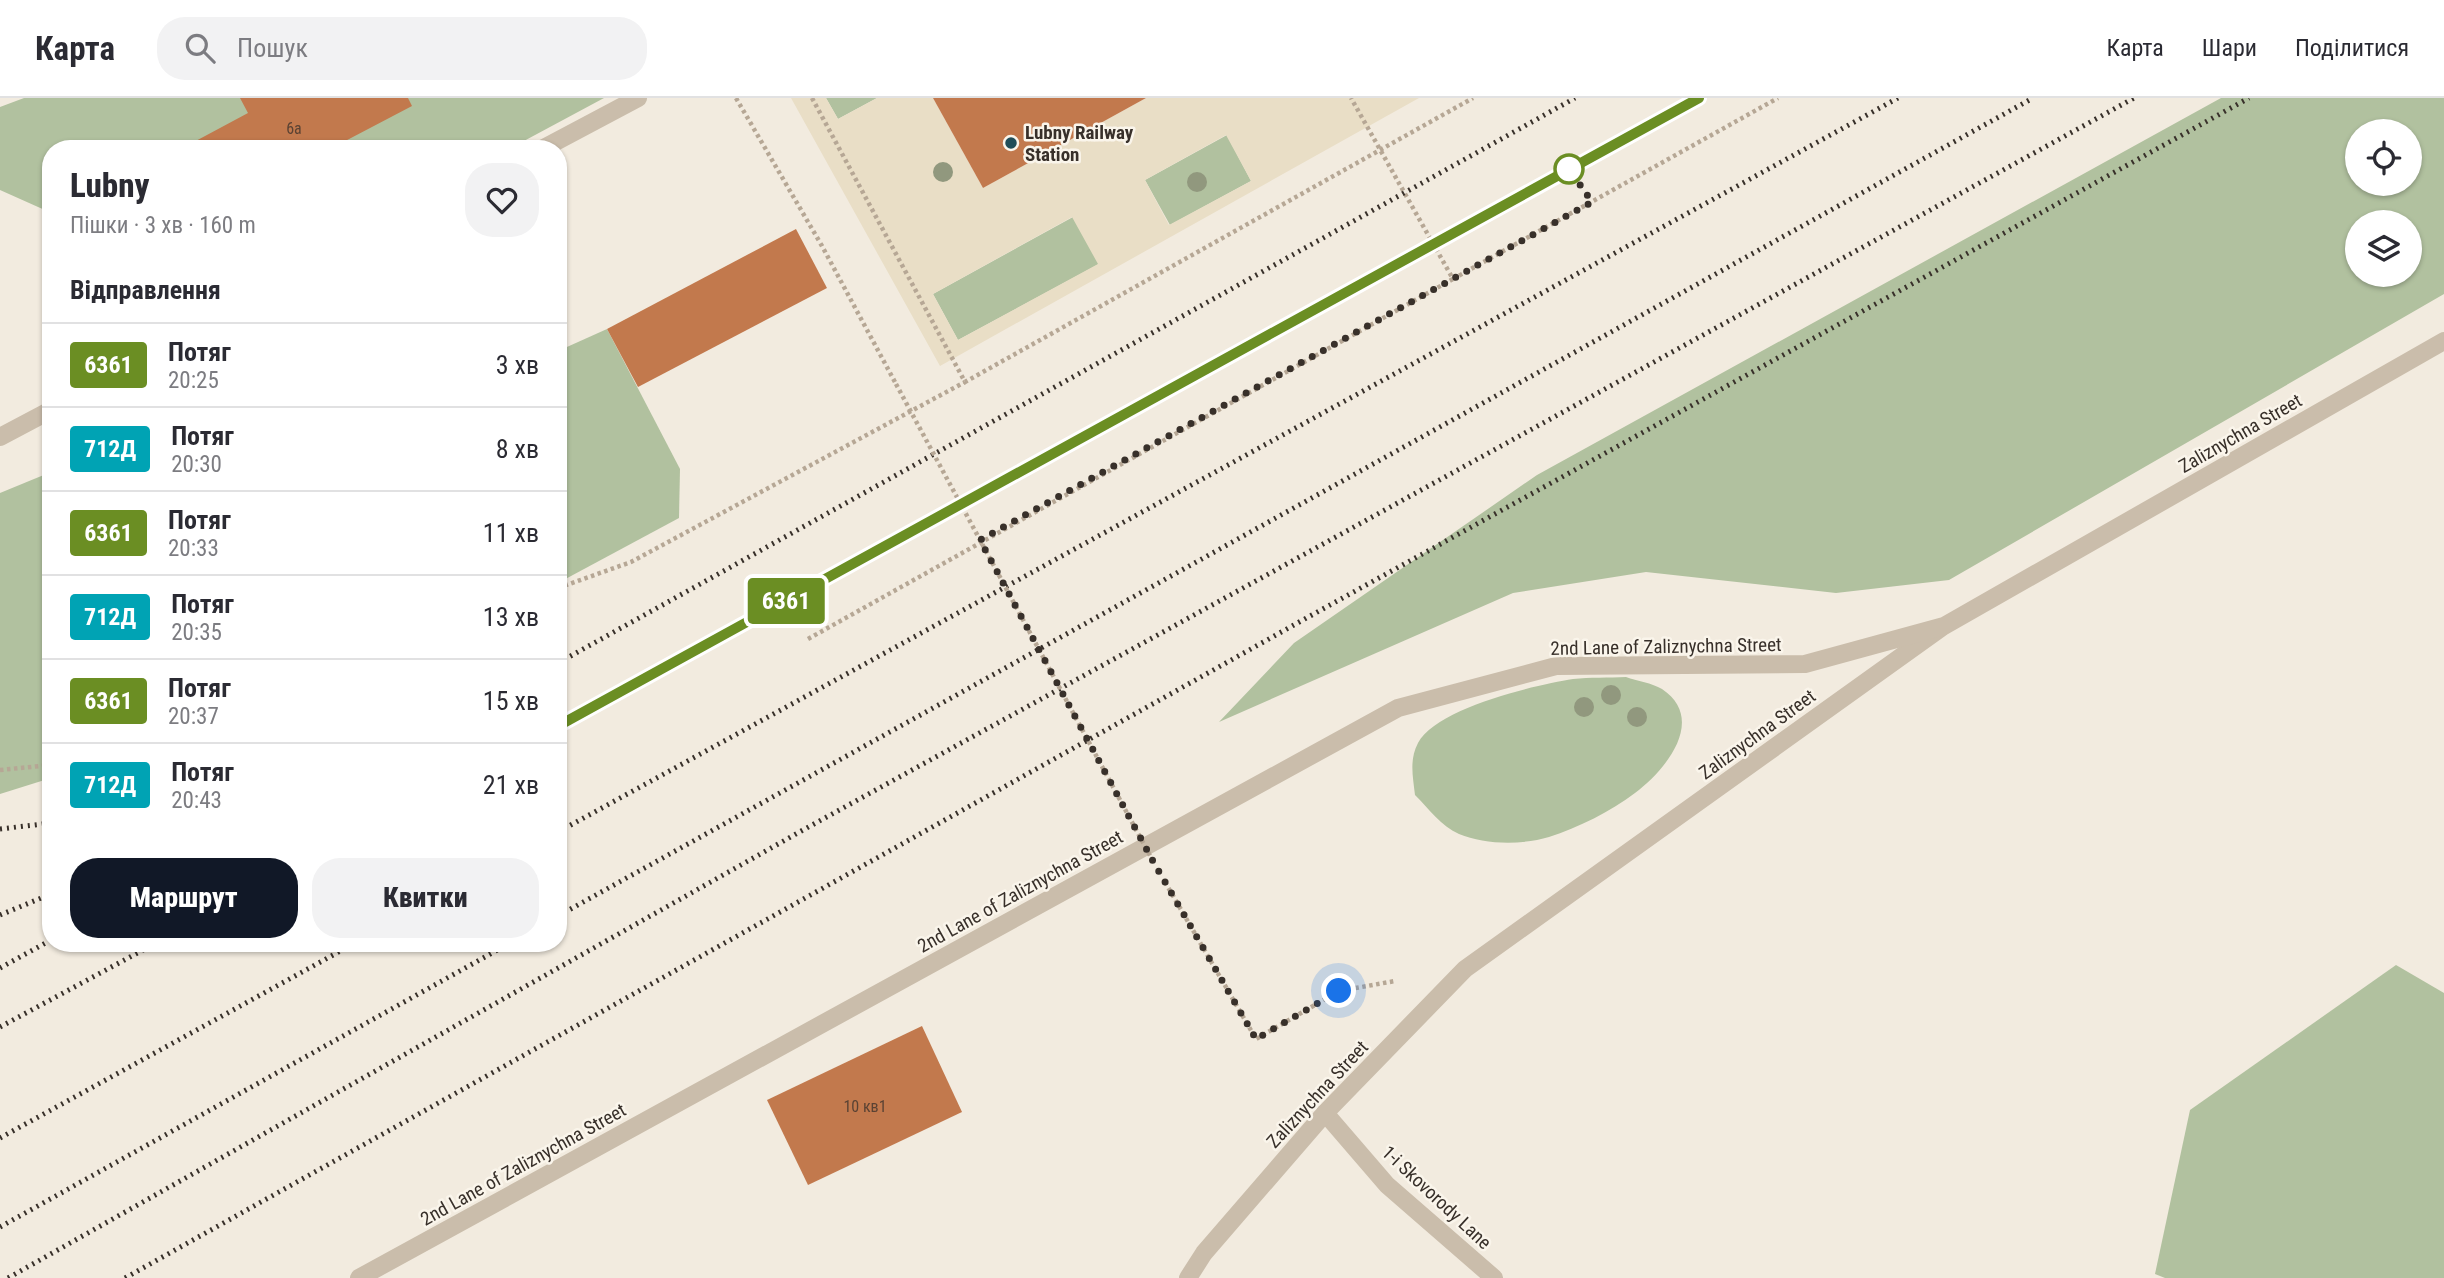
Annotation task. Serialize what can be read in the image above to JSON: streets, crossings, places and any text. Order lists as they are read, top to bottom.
{
  "streets": {
    "street": ["Zaliznychna Street", "2nd Lane of Zaliznychna Street", "1-i Skovorody Lane"]
  },
  "crossings": [
    ["Zaliznychna Street", "2nd Lane of Zaliznychna Street"],
    ["Zaliznychna Street", "1-i Skovorody Lane"]
  ],
  "places": ["Lubny Railway Station"],
  "house_numbers": ["6а", "10 кв1"],
  "page": {
    "header": "Карта",
    "search": "Пошук",
    "nav": ["Карта", "Шари", "Поділитися"],
    "on_map": "6361",
    "heading": [
      ["Lubny", "Пішки · 3 хв · 160 m"],
      "Відправлення"
    ],
    "list": [
      {
        "mark": "6361",
        "name": "Потяг",
        "note": "20:25",
        "value": "3 хв"
      },
      {
        "mark": "712Д",
        "name": "Потяг",
        "note": "20:30",
        "value": "8 хв"
      },
      {
        "mark": "6361",
        "name": "Потяг",
        "note": "20:33",
        "value": "11 хв"
      },
      {
        "mark": "712Д",
        "name": "Потяг",
        "note": "20:35",
        "value": "13 хв"
      },
      {
        "mark": "6361",
        "name": "Потяг",
        "note": "20:37",
        "value": "15 хв"
      },
      {
        "mark": "712Д",
        "name": "Потяг",
        "note": "20:43",
        "value": "21 хв"
      }
    ],
    "buttons": ["Маршрут", "Квитки"]
  }
}
